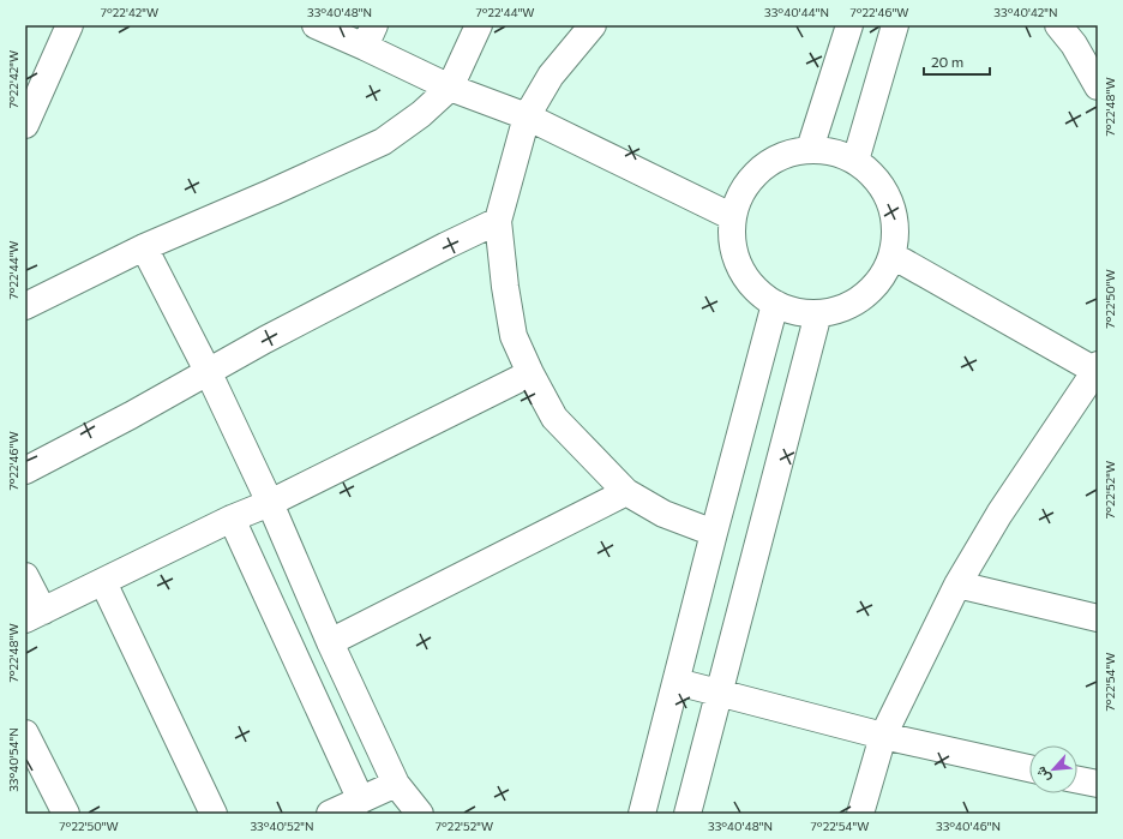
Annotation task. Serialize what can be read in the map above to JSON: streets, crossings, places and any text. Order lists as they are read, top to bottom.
{
  "scale_bar": "20 m",
  "north": "bottom left",
  "coordinates": [
    "7°22'42\"W",
    "33°40'48\"N",
    "7°22'44\"W",
    "33°40'44\"N",
    "7°22'46\"W",
    "33°40'42\"N",
    "7°22'48\"W",
    "7°22'50\"W",
    "7°22'52\"W",
    "7°22'54\"W",
    "33°40'54\"N",
    "33°40'52\"N",
    "33°40'46\"N"
  ]
}
